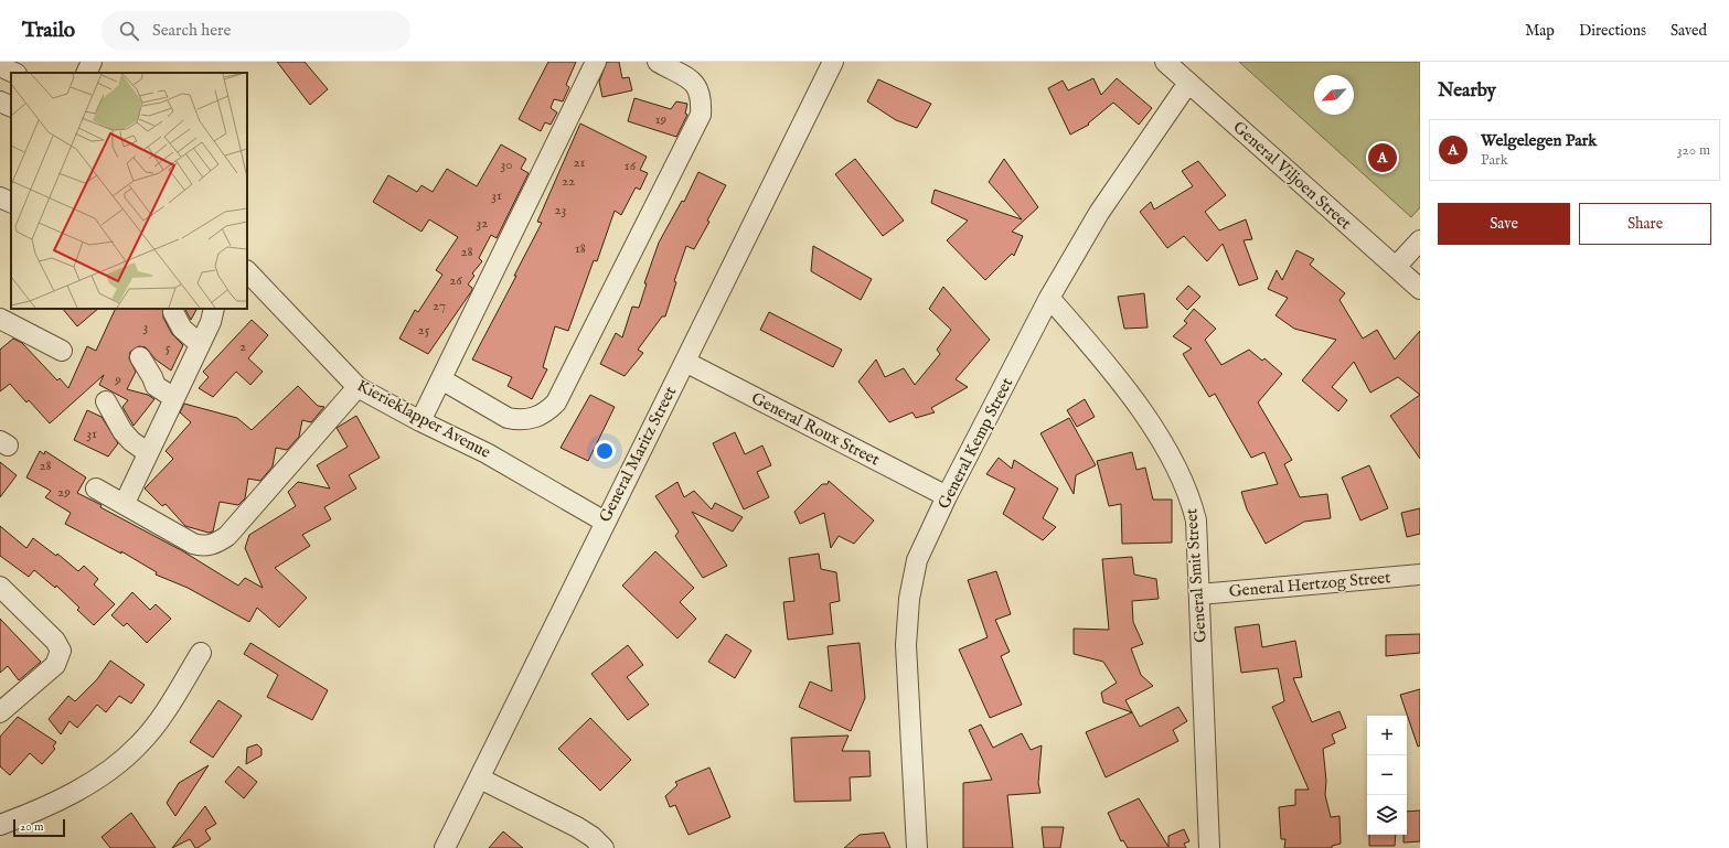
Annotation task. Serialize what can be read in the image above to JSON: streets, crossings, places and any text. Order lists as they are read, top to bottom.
{
  "streets": {
    "street": [
      "General Viljoen Street",
      "Kierieklapper Avenue",
      "General Roux Street",
      "General Kemp Street",
      "General Maritz Street",
      "General Smit Street",
      "General Hertzog Street"
    ]
  },
  "crossings": [
    ["General Viljoen Street", "General Kemp Street"],
    ["Kierieklapper Avenue", "General Maritz Street"],
    ["General Roux Street", "General Kemp Street"],
    ["General Roux Street", "General Maritz Street"],
    ["General Kemp Street", "General Smit Street"],
    ["General Smit Street", "General Hertzog Street"]
  ],
  "house_numbers": [
    "19",
    "21",
    "30",
    "16",
    "22",
    "31",
    "23",
    "32",
    "18",
    "28",
    "26",
    "27",
    "3",
    "25",
    "2",
    "5",
    "9",
    "31",
    "28",
    "29"
  ],
  "scale_bar": "20 m",
  "north": "bottom left",
  "page": {
    "header": "Trailo",
    "search": "Search here",
    "nav": ["Map", "Directions", "Saved"],
    "heading": "Nearby",
    "list": [
      {
        "mark": "A",
        "name": "Welgelegen Park",
        "note": "Park",
        "value": "320 m"
      }
    ],
    "pins": "A",
    "buttons": ["Save", "Share"],
    "map_buttons": ["+", "−"],
    "scale": "20 m"
  }
}
